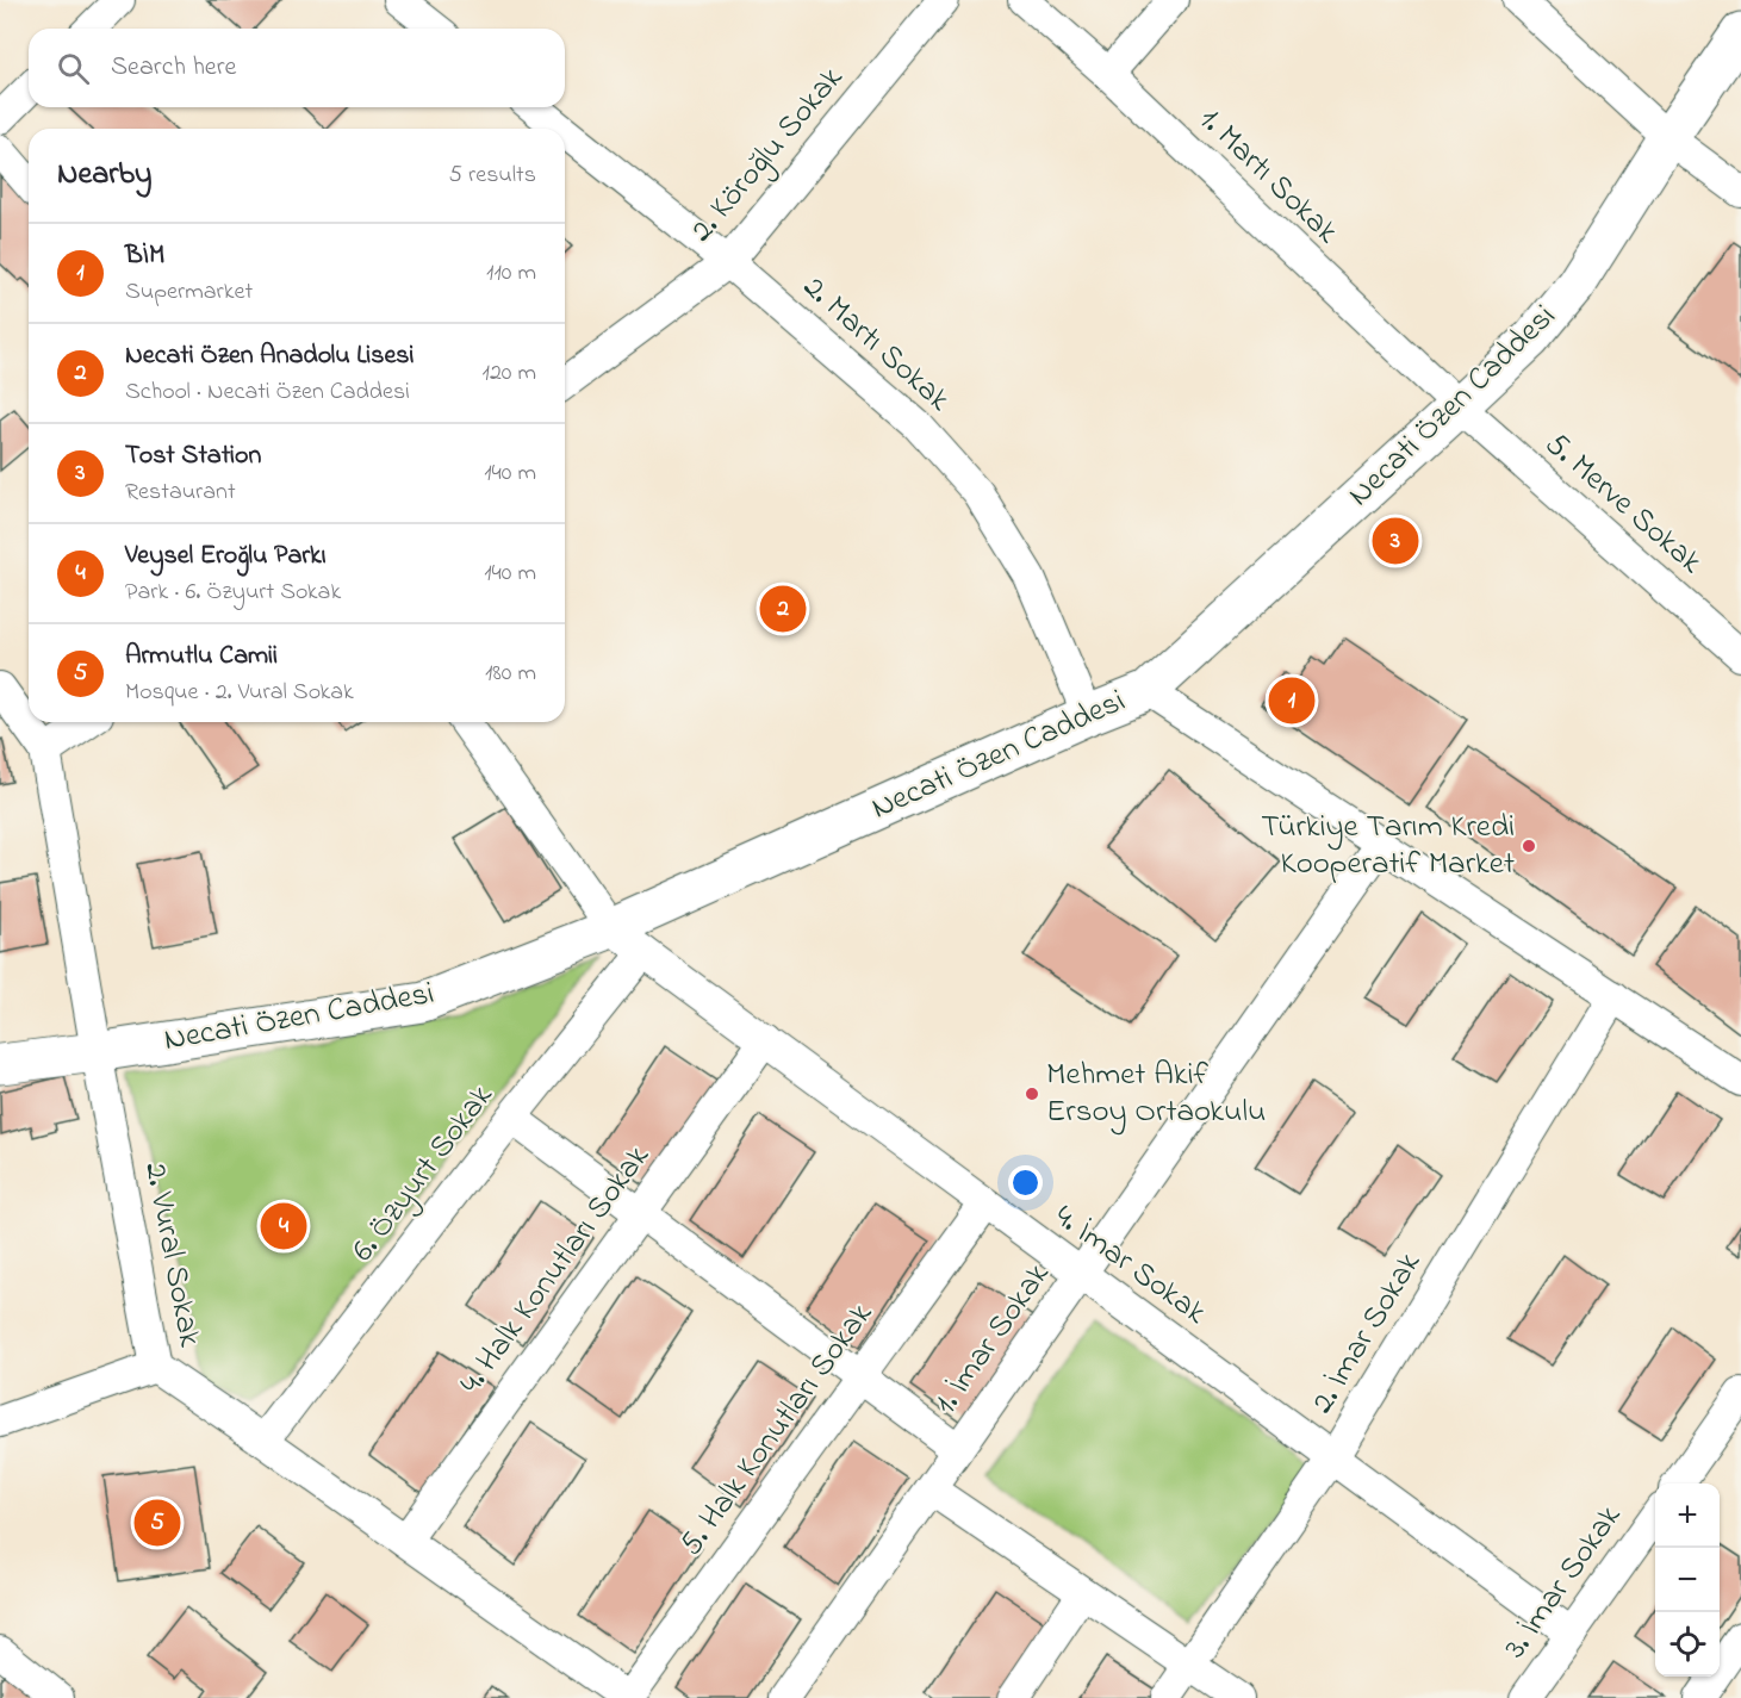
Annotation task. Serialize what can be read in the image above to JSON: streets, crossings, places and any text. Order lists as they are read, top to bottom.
{
  "streets": {
    "street": [
      "2. Köroğlu Sokak",
      "1. Martı Sokak",
      "2. Martı Sokak",
      "Necati Özen Caddesi",
      "5. Merve Sokak",
      "6. Özyurt Sokak",
      "2. Vural Sokak",
      "4. İmar Sokak",
      "4. Halk Konutları Sokak",
      "2. İmar Sokak",
      "1. İmar Sokak",
      "5. Halk Konutları Sokak",
      "3. İmar Sokak"
    ]
  },
  "crossings": [
    ["2. Köroğlu Sokak", "2. Martı Sokak"],
    ["1. Martı Sokak", "Necati Özen Caddesi"],
    ["1. Martı Sokak", "5. Merve Sokak"],
    ["2. Martı Sokak", "Necati Özen Caddesi"],
    ["Necati Özen Caddesi", "5. Merve Sokak"],
    ["Necati Özen Caddesi", "2. Vural Sokak"],
    ["Necati Özen Caddesi", "4. İmar Sokak"],
    ["6. Özyurt Sokak", "2. Vural Sokak"],
    ["6. Özyurt Sokak", "4. İmar Sokak"],
    ["2. Vural Sokak", "4. Halk Konutları Sokak"],
    ["2. Vural Sokak", "5. Halk Konutları Sokak"],
    ["4. İmar Sokak", "4. Halk Konutları Sokak"],
    ["4. İmar Sokak", "2. İmar Sokak"],
    ["4. İmar Sokak", "1. İmar Sokak"],
    ["4. İmar Sokak", "5. Halk Konutları Sokak"],
    ["4. İmar Sokak", "3. İmar Sokak"]
  ],
  "places": ["Türkiye Tarım Kredi Kooperatif Market", "Mehmet Akif Ersoy Ortaokulu"],
  "page": {
    "search": "Search here",
    "heading": ["Nearby", "5 results"],
    "list": [
      {
        "mark": "1",
        "name": "BİM",
        "note": "Supermarket",
        "value": "110 m"
      },
      {
        "mark": "2",
        "name": "Necati Özen Anadolu Lisesi",
        "note": "School · Necati Özen Caddesi",
        "value": "120 m"
      },
      {
        "mark": "3",
        "name": "Tost Station",
        "note": "Restaurant",
        "value": "140 m"
      },
      {
        "mark": "4",
        "name": "Veysel Eroğlu Parkı",
        "note": "Park · 6. Özyurt Sokak",
        "value": "140 m"
      },
      {
        "mark": "5",
        "name": "Armutlu Camii",
        "note": "Mosque · 2. Vural Sokak",
        "value": "180 m"
      }
    ],
    "pins": [
      "3",
      "2",
      "1",
      "4",
      "5"
    ],
    "map_buttons": ["+", "−"]
  }
}
